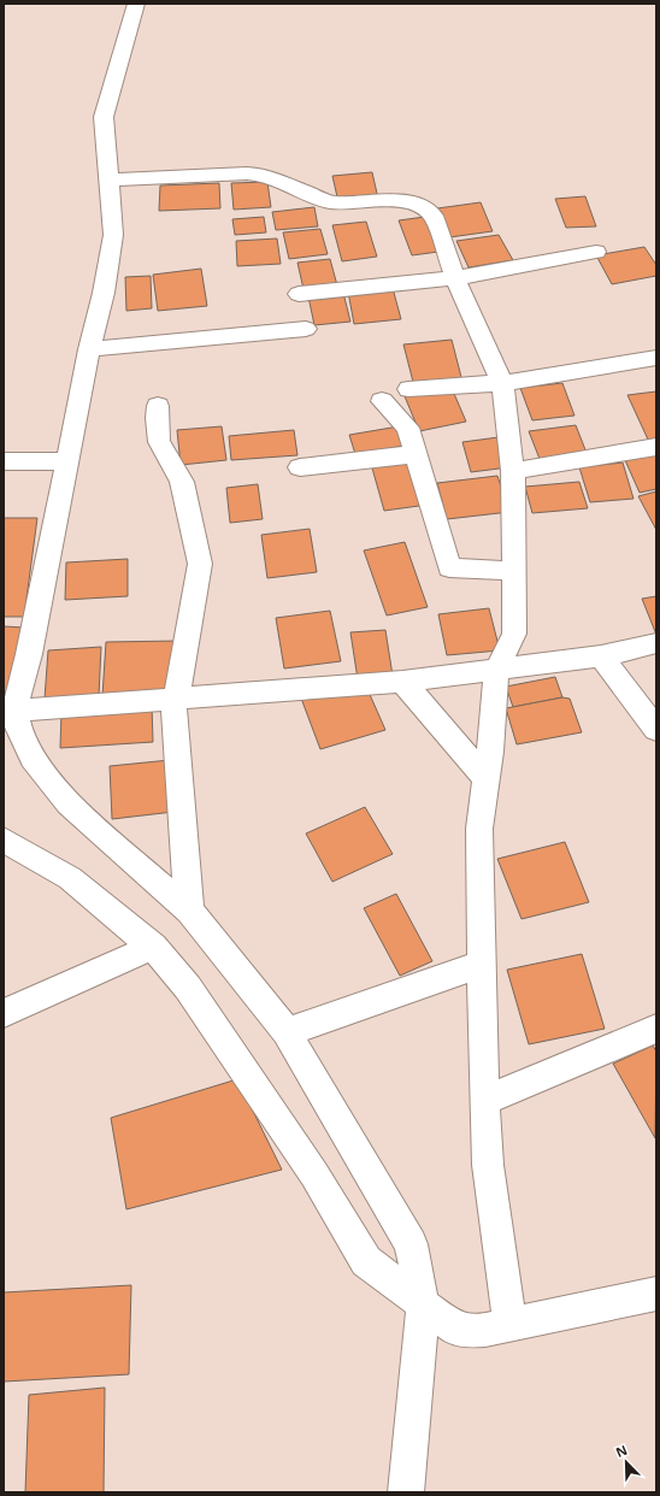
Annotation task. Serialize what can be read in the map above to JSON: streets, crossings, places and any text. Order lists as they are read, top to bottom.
{
  "north": "top left"
}
